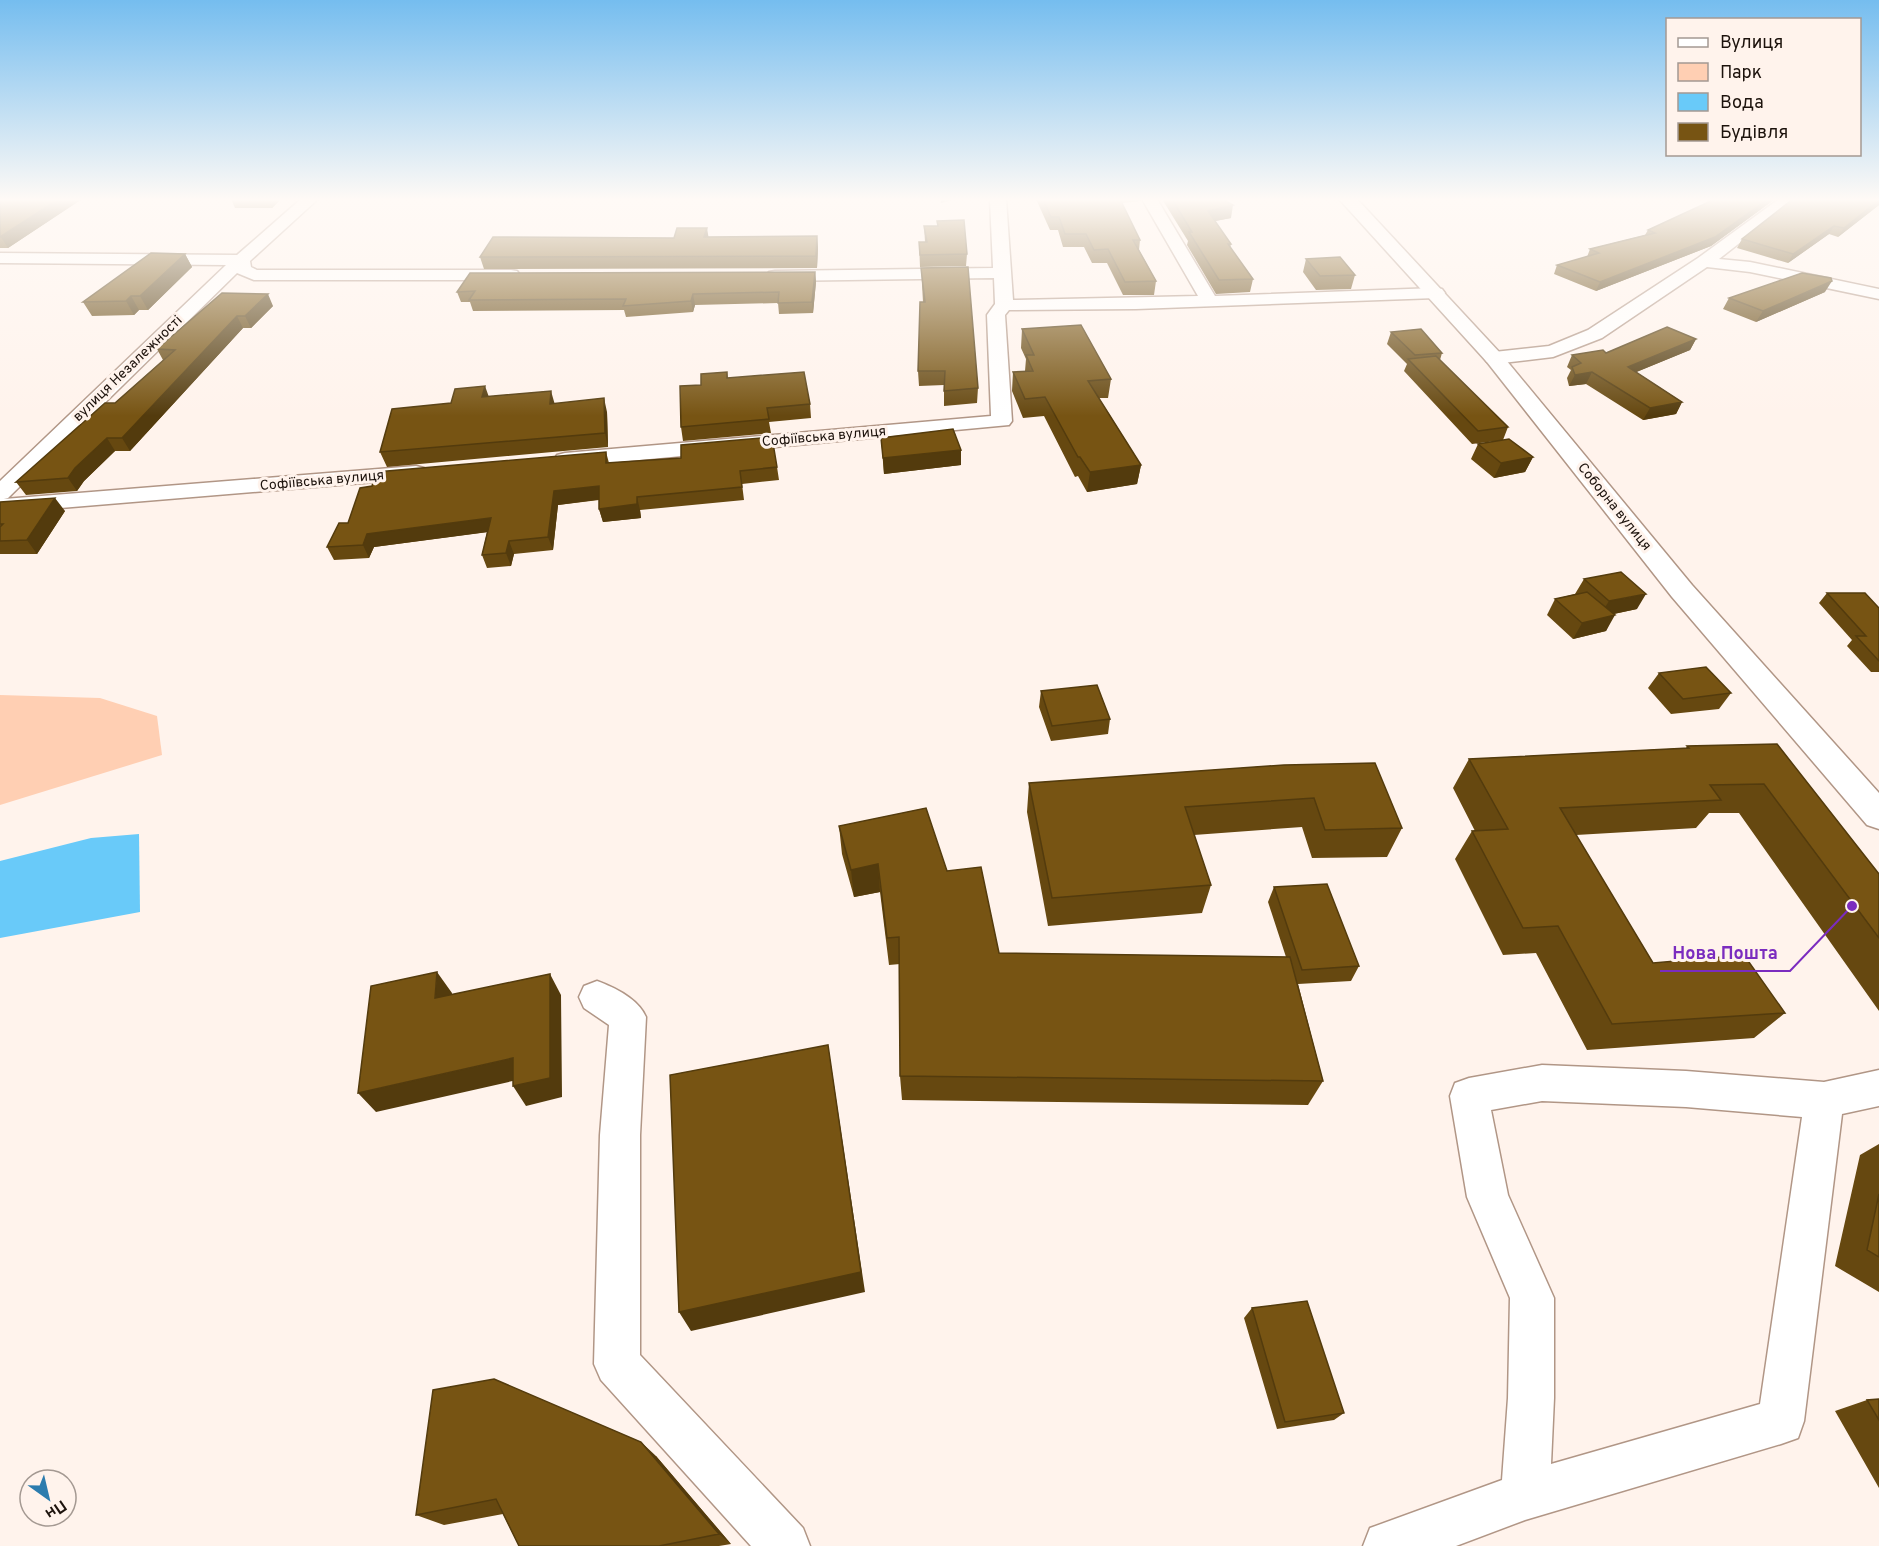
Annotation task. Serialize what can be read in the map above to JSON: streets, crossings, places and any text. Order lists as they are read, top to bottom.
{
  "streets": {
    "street": ["вулиця Незалежності", "Софіївська вулиця", "Соборна вулиця"]
  },
  "places": ["Нова Пошта"],
  "legend": [
    "Вулиця",
    "Парк",
    "Вода",
    "Будівля"
  ],
  "north": "bottom right"
}
